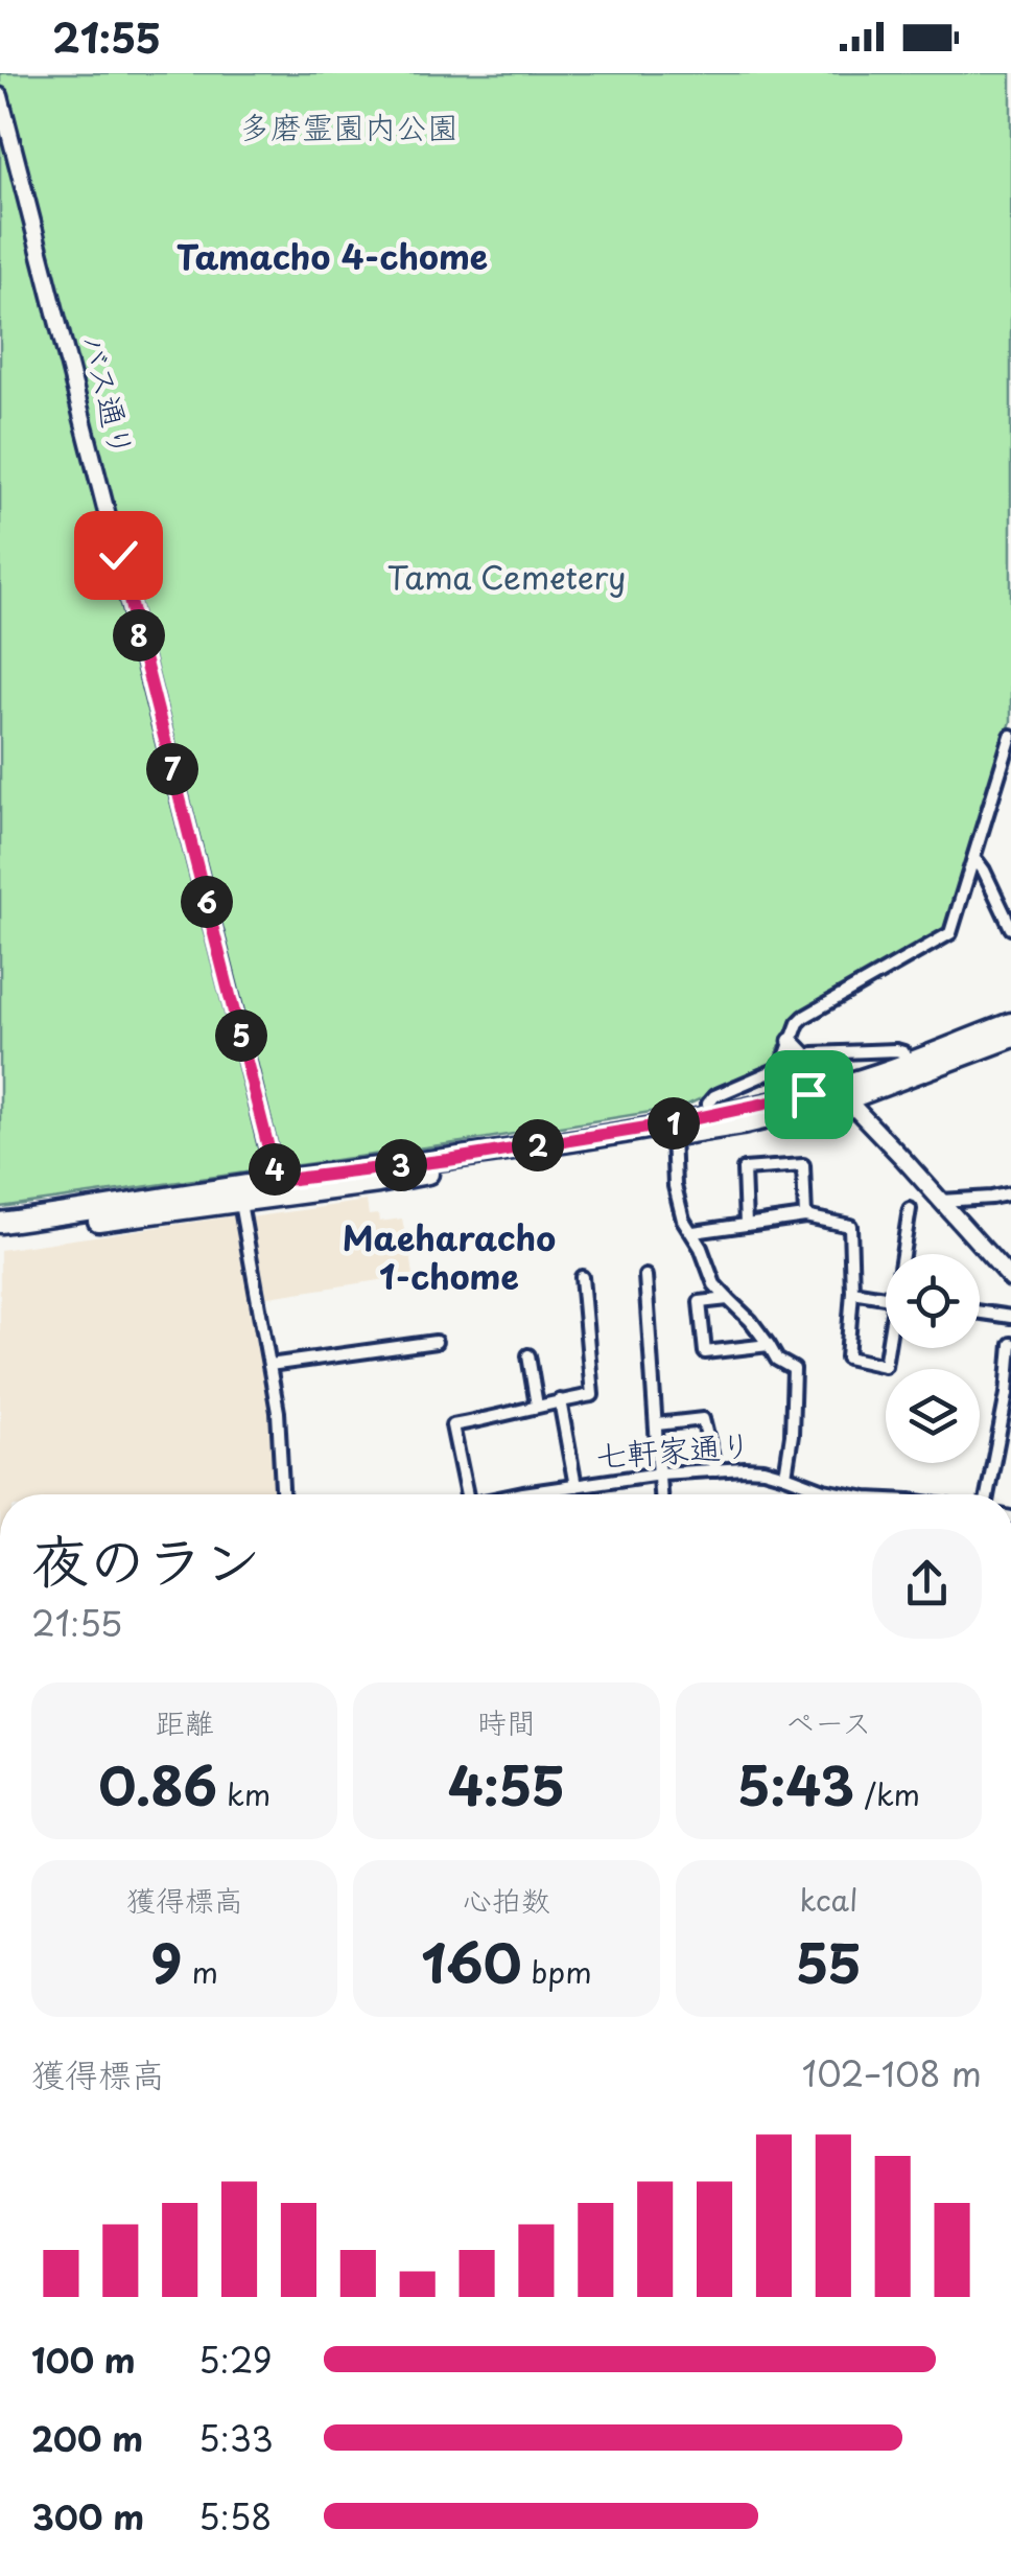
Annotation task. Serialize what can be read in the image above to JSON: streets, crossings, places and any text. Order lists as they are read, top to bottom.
{
  "streets": {
    "street": ["バス通り", "七軒家通り"]
  },
  "districts": ["Tamacho 4-chome", "Maeharacho 1-chome"],
  "parks": ["多磨霊園内公園", "Tama Cemetery"],
  "page": {
    "status": "21:55",
    "pins": [
      "8",
      "7",
      "6",
      "5",
      "1",
      "2",
      "3",
      "4"
    ],
    "heading": ["夜のラン", "21:55"],
    "stats": [
      ["距離", "0.86 km"],
      ["時間", "4:55"],
      ["ペース", "5:43 /km"],
      ["獲得標高", "9 m"],
      ["心拍数", "160 bpm"],
      ["kcal", "55"]
    ],
    "chart": ["獲得標高", "102–108 m"],
    "list": [
      {
        "name": "100 m",
        "note": "5:29"
      },
      {
        "name": "200 m",
        "note": "5:33"
      },
      {
        "name": "300 m",
        "note": "5:58"
      }
    ]
  }
}
